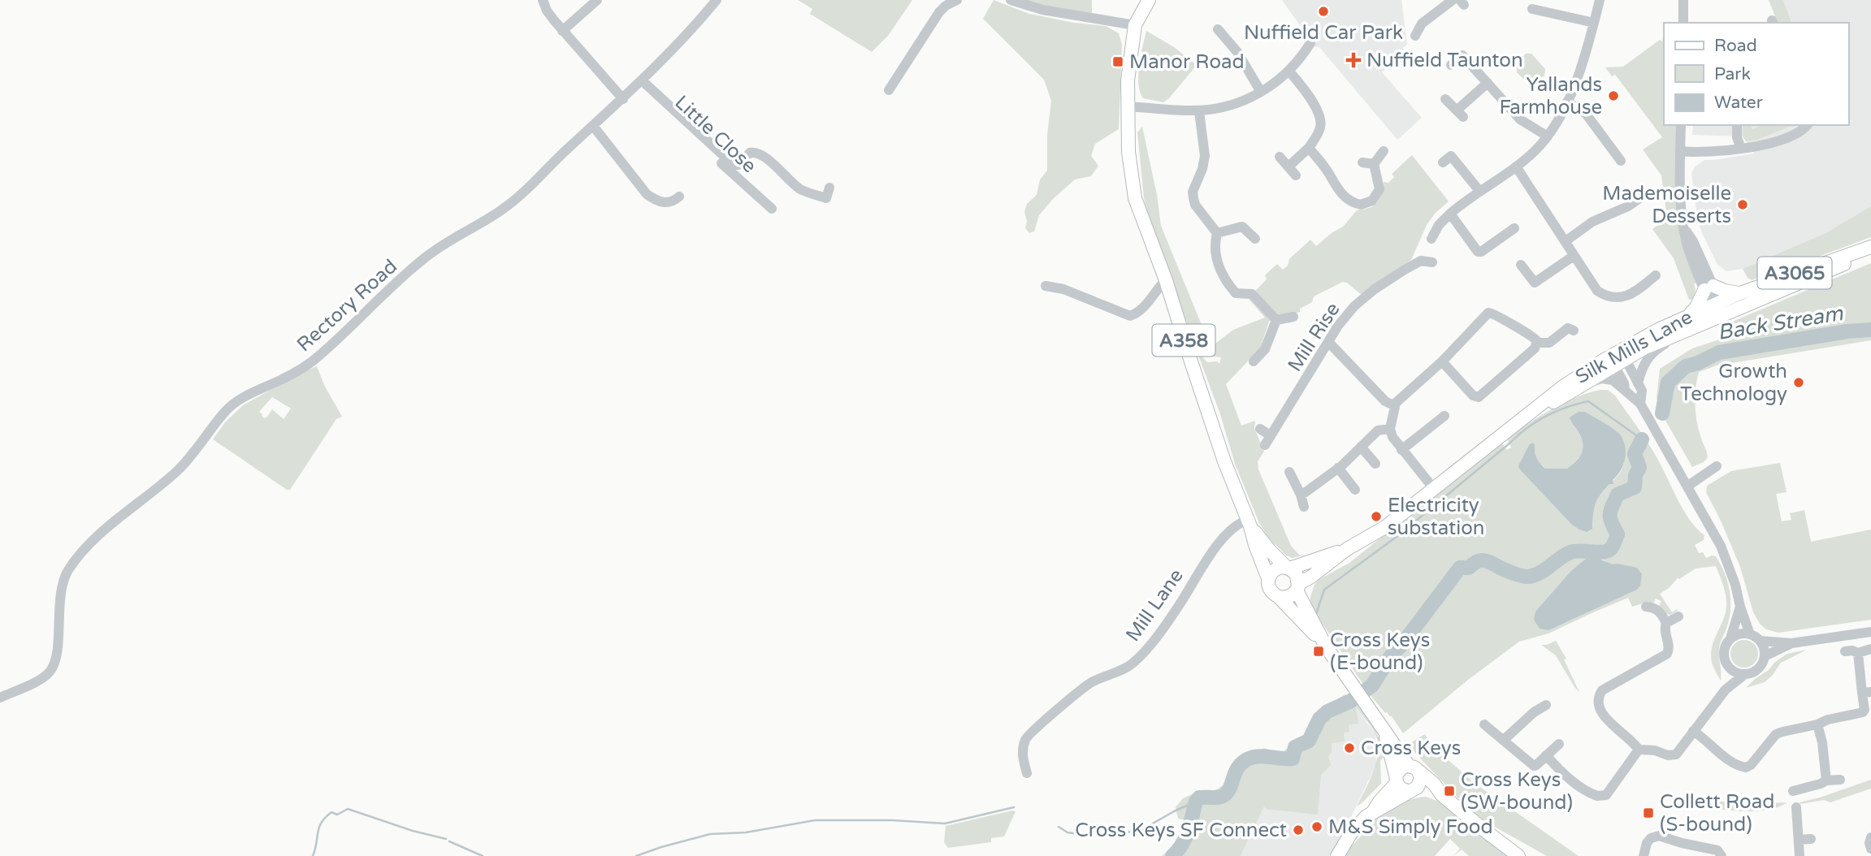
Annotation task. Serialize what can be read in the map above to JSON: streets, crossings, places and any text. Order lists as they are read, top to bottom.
{
  "streets": {
    "main road": ["A3065", "A358", "Silk Mills Lane"],
    "street": [
      "Little Close",
      "Rectory Road",
      "Mill Rise",
      "Mill Lane"
    ]
  },
  "crossings": [
    ["Little Close", "Rectory Road"],
    ["A358", "Silk Mills Lane"],
    ["A358", "Mill Lane"]
  ],
  "water": ["Back Stream"],
  "places": {
    "other": [
      "Nuffield Car Park",
      "Yallands Farmhouse",
      "Mademoiselle Desserts",
      "Growth Technology",
      "Electricity substation",
      "Cross Keys",
      "M&S Simply Food",
      "Cross Keys SF Connect"
    ],
    "health": ["Nuffield Taunton"],
    "transit": [
      "Manor Road",
      "Cross Keys (E-bound)",
      "Cross Keys (SW-bound)",
      "Collett Road (S-bound)"
    ]
  },
  "legend": ["Road", "Park", "Water"]
}
